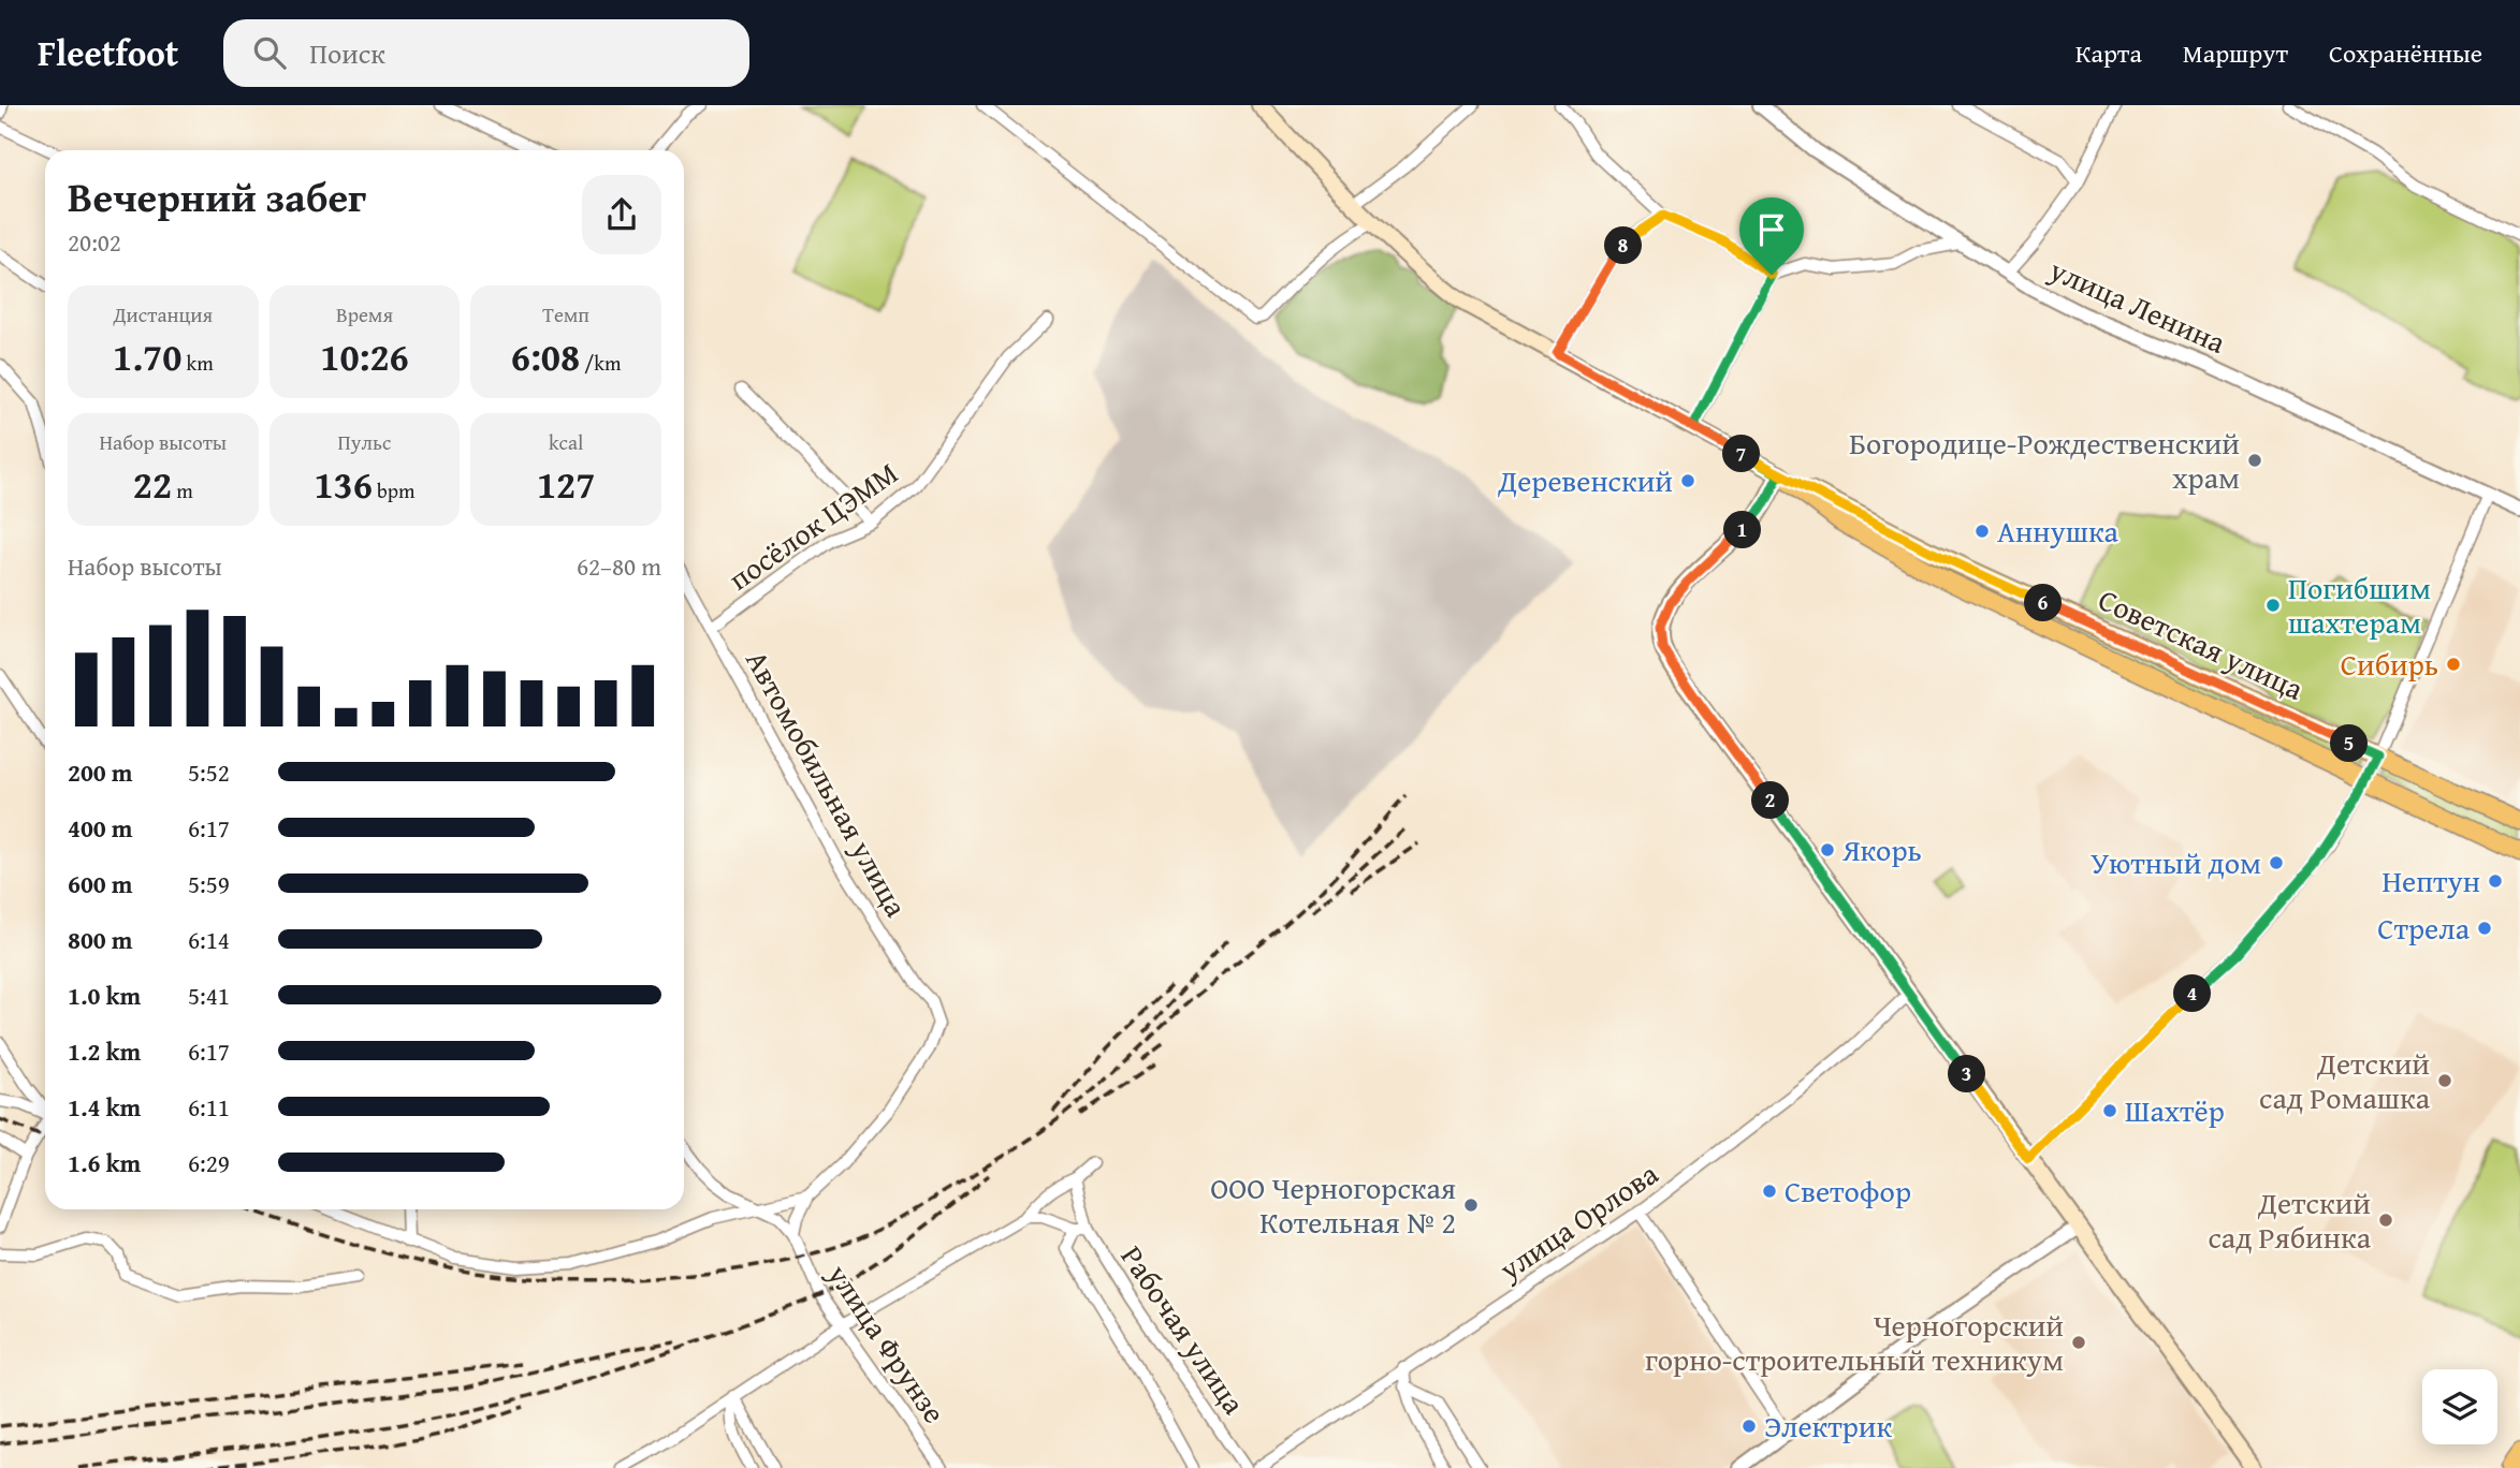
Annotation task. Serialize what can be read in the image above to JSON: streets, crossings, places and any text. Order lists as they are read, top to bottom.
{
  "streets": {
    "main road": ["Советская улица"],
    "street": [
      "улица Ленина",
      "посёлок ЦЭММ",
      "Автомобильная улица",
      "улица Орлова",
      "Рабочая улица",
      "улица Фрунзе"
    ]
  },
  "crossings": [
    ["посёлок ЦЭММ", "Автомобильная улица"]
  ],
  "places": [
    "Богородице-Рождественский храм",
    "Деревенский",
    "Аннушка",
    "Погибшим шахтерам",
    "Сибирь",
    "Якорь",
    "Уютный дом",
    "Нептун",
    "Стрела",
    "Детский сад Ромашка",
    "Шахтёр",
    "Светофор",
    "ООО Черногорская Котельная № 2",
    "Детский сад Рябинка",
    "Черногорский горно-строительный техникум",
    "Электрик"
  ],
  "page": {
    "header": "Fleetfoot",
    "search": "Поиск",
    "nav": ["Карта", "Маршрут", "Сохранённые"],
    "heading": ["Вечерний забег", "20:02"],
    "pins": [
      "8",
      "7",
      "1",
      "6",
      "5",
      "2",
      "4",
      "3"
    ],
    "stats": [
      ["Дистанция", "1.70 km"],
      ["Время", "10:26"],
      ["Темп", "6:08 /km"],
      ["Набор высоты", "22 m"],
      ["Пульс", "136 bpm"],
      ["kcal", "127"]
    ],
    "chart": ["Набор высоты", "62–80 m"],
    "list": [
      {
        "name": "200 m",
        "note": "5:52"
      },
      {
        "name": "400 m",
        "note": "6:17"
      },
      {
        "name": "600 m",
        "note": "5:59"
      },
      {
        "name": "800 m",
        "note": "6:14"
      },
      {
        "name": "1.0 km",
        "note": "5:41"
      },
      {
        "name": "1.2 km",
        "note": "6:17"
      },
      {
        "name": "1.4 km",
        "note": "6:11"
      },
      {
        "name": "1.6 km",
        "note": "6:29"
      }
    ]
  }
}
